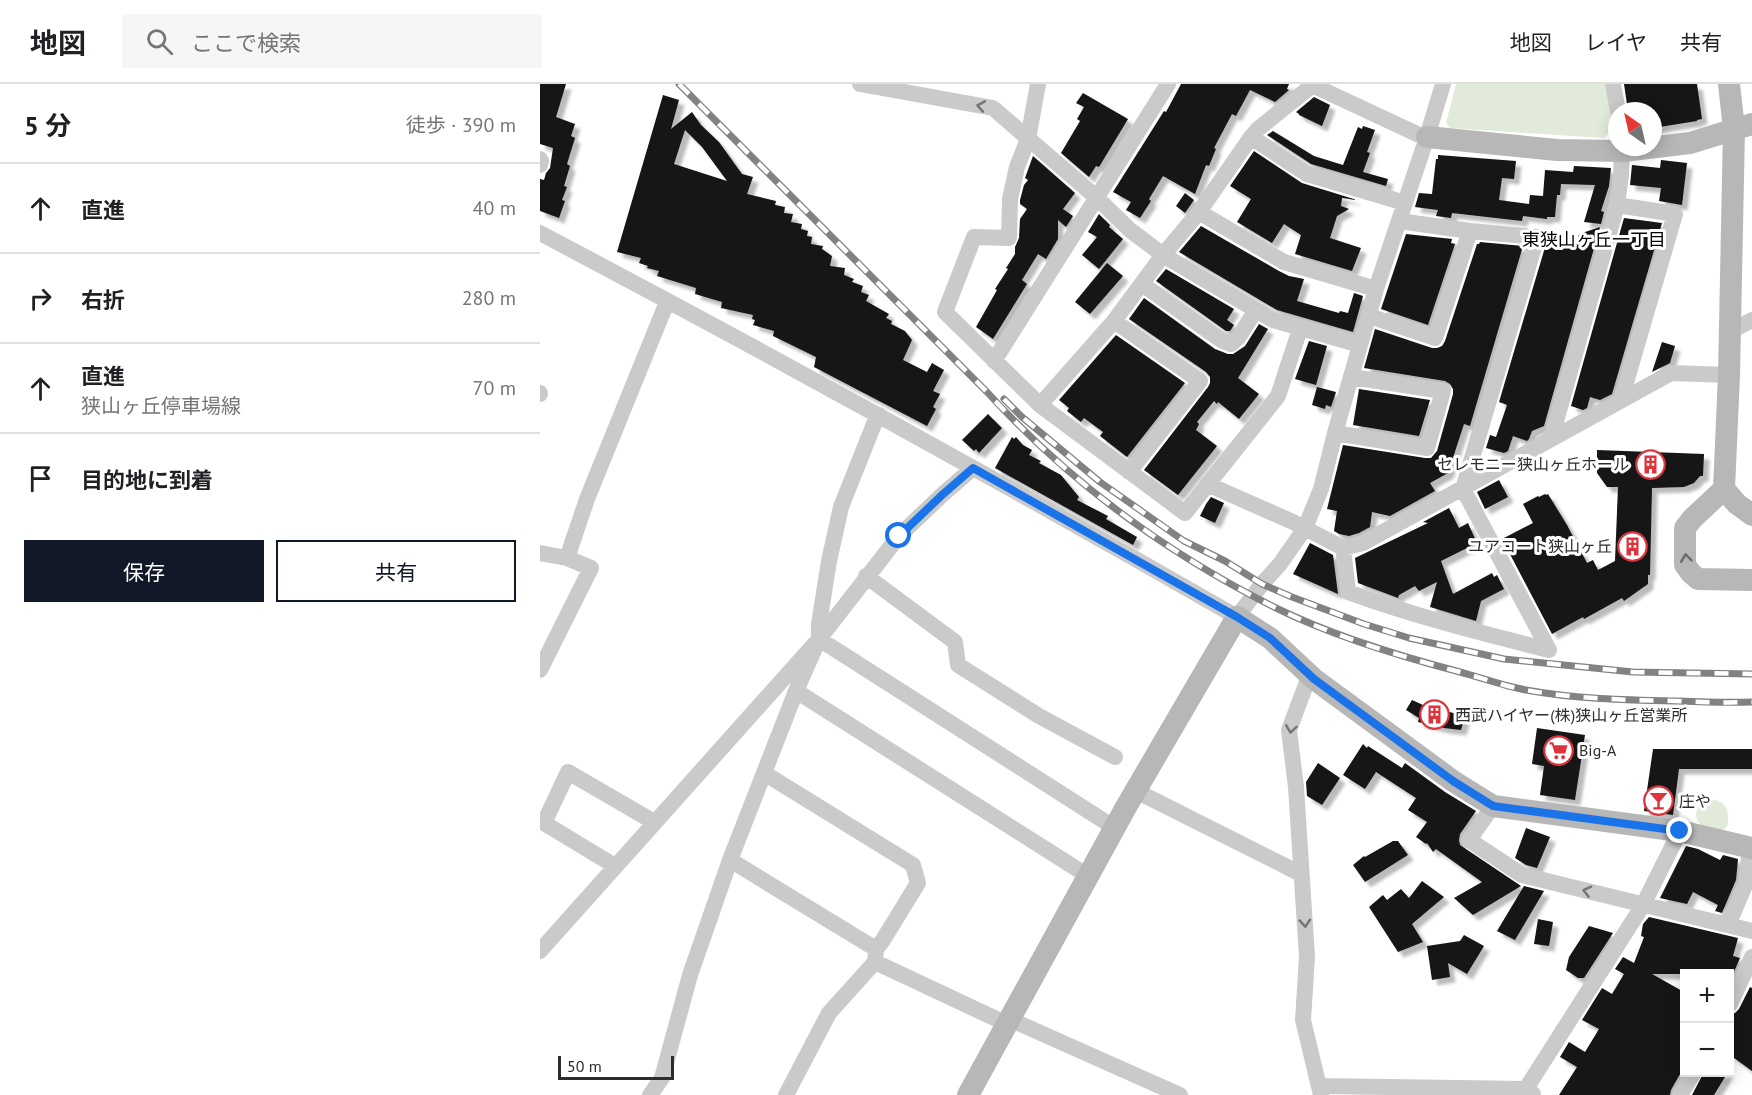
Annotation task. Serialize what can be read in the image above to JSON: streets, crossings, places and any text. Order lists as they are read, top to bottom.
{
  "districts": ["東狭山ヶ丘一丁目"],
  "places": {
    "building": ["セレモニー狭山ヶ丘ホール", "ユアコート狭山ヶ丘", "西武ハイヤー(株)狭山ヶ丘営業所"],
    "supermarket": ["Big-A"],
    "bar": ["庄や"]
  },
  "scale_bar": "50 m",
  "north": "top left",
  "page": {
    "header": "地図",
    "search": "ここで検索",
    "nav": ["地図", "レイヤ", "共有"],
    "heading": ["5 分", "徒歩 · 390 m"],
    "list": [
      ["直進", "40 m"],
      ["右折", "280 m"],
      ["直進", "狭山ヶ丘停車場線", "70 m"],
      "目的地に到着"
    ],
    "buttons": ["保存", "共有"],
    "map_buttons": ["+", "−"],
    "scale": "50 m"
  }
}
